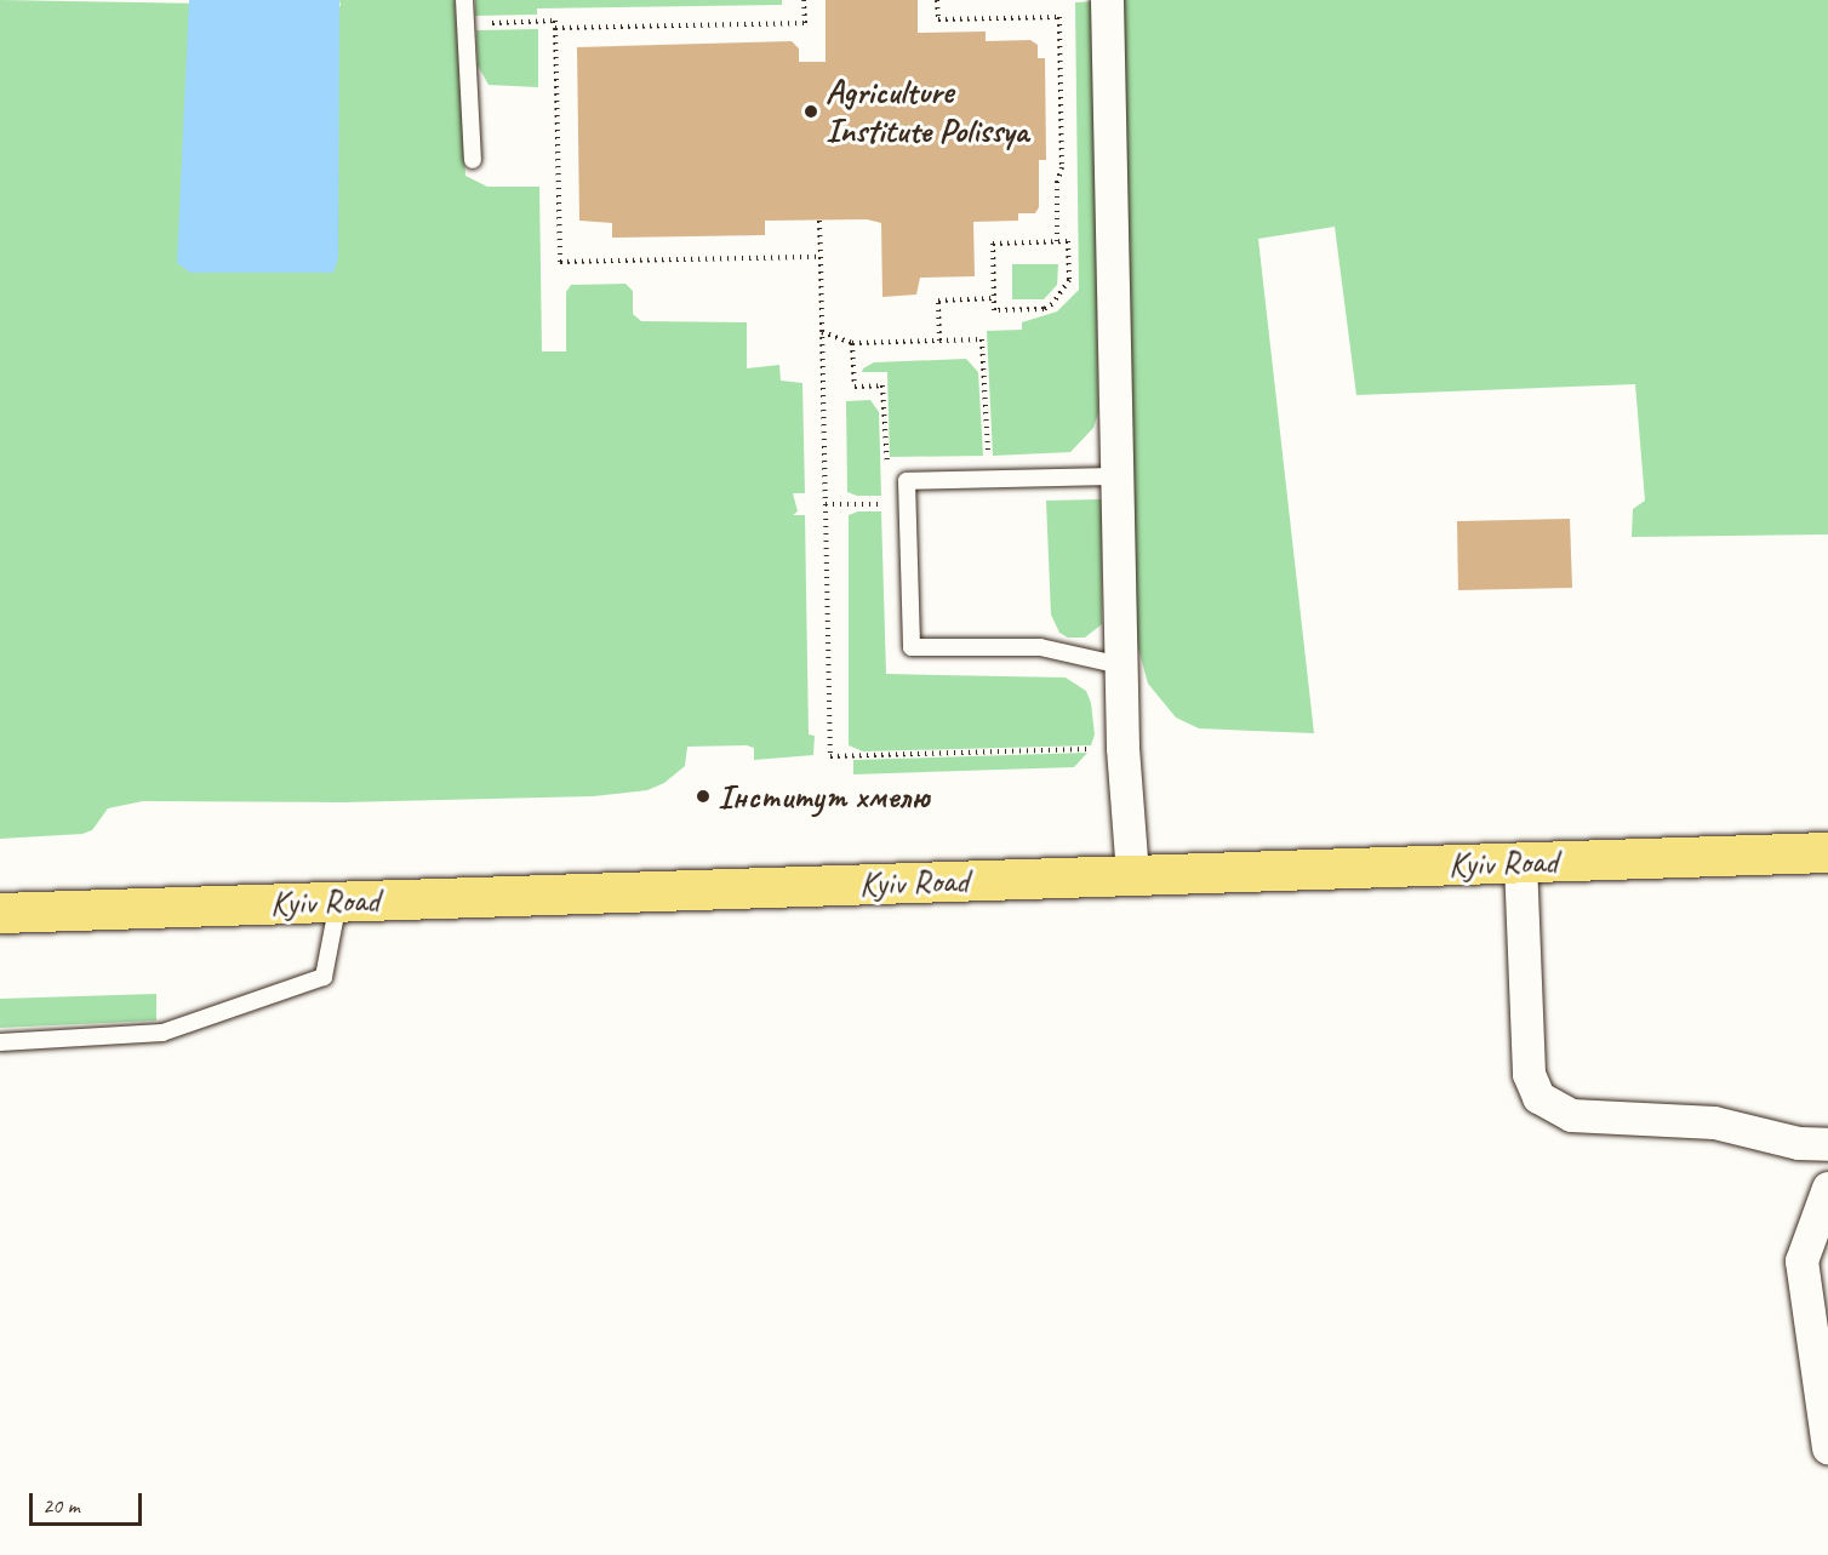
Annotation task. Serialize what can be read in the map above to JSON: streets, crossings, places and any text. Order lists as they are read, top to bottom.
{
  "streets": {
    "main road": ["Kyiv Road"]
  },
  "places": ["Agriculture Institute Polissya", "Інститут хмелю"],
  "scale_bar": "20 m"
}
